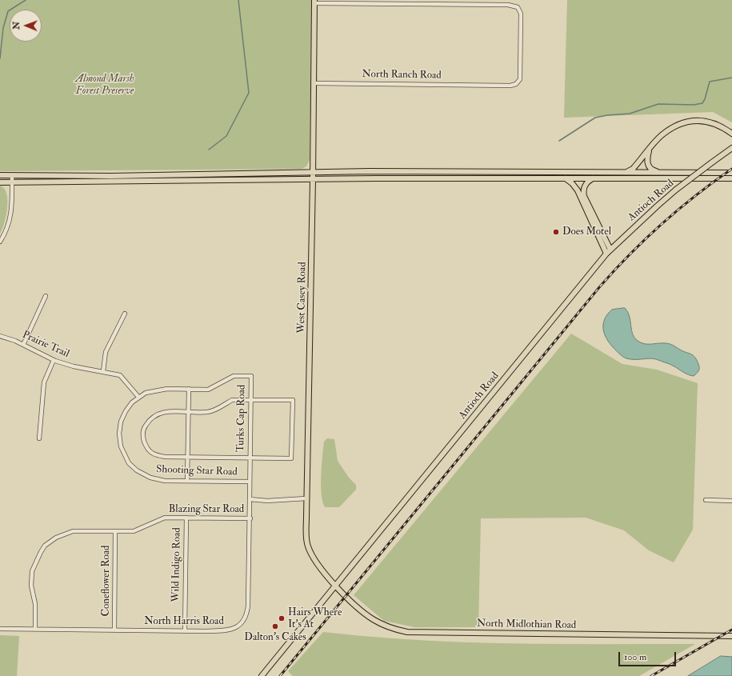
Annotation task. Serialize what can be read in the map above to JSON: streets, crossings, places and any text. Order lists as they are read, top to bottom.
{
  "streets": {
    "main road": ["Antioch Road", "West Casey Road", "North Midlothian Road"],
    "street": [
      "North Ranch Road",
      "Prairie Trail",
      "Turks Cap Road",
      "Shooting Star Road",
      "Blazing Star Road",
      "Wild Indigo Road",
      "Coneflower Road",
      "North Harris Road"
    ]
  },
  "crossings": [
    ["North Ranch Road", "West Casey Road"],
    ["Antioch Road", "West Casey Road"],
    ["Antioch Road", "North Midlothian Road"],
    ["West Casey Road", "North Midlothian Road"],
    ["Prairie Trail", "Shooting Star Road"],
    ["Turks Cap Road", "Shooting Star Road"],
    ["Turks Cap Road", "North Harris Road"],
    ["Blazing Star Road", "Wild Indigo Road"],
    ["Blazing Star Road", "Coneflower Road"],
    ["Blazing Star Road", "North Harris Road"],
    ["Wild Indigo Road", "North Harris Road"],
    ["Coneflower Road", "North Harris Road"]
  ],
  "parks": ["Almond Marsh Forest Preserve"],
  "places": ["Does Motel", "Hairs Where It's At", "Dalton's Cakes"],
  "scale_bar": "100 m",
  "north": "left"
}
